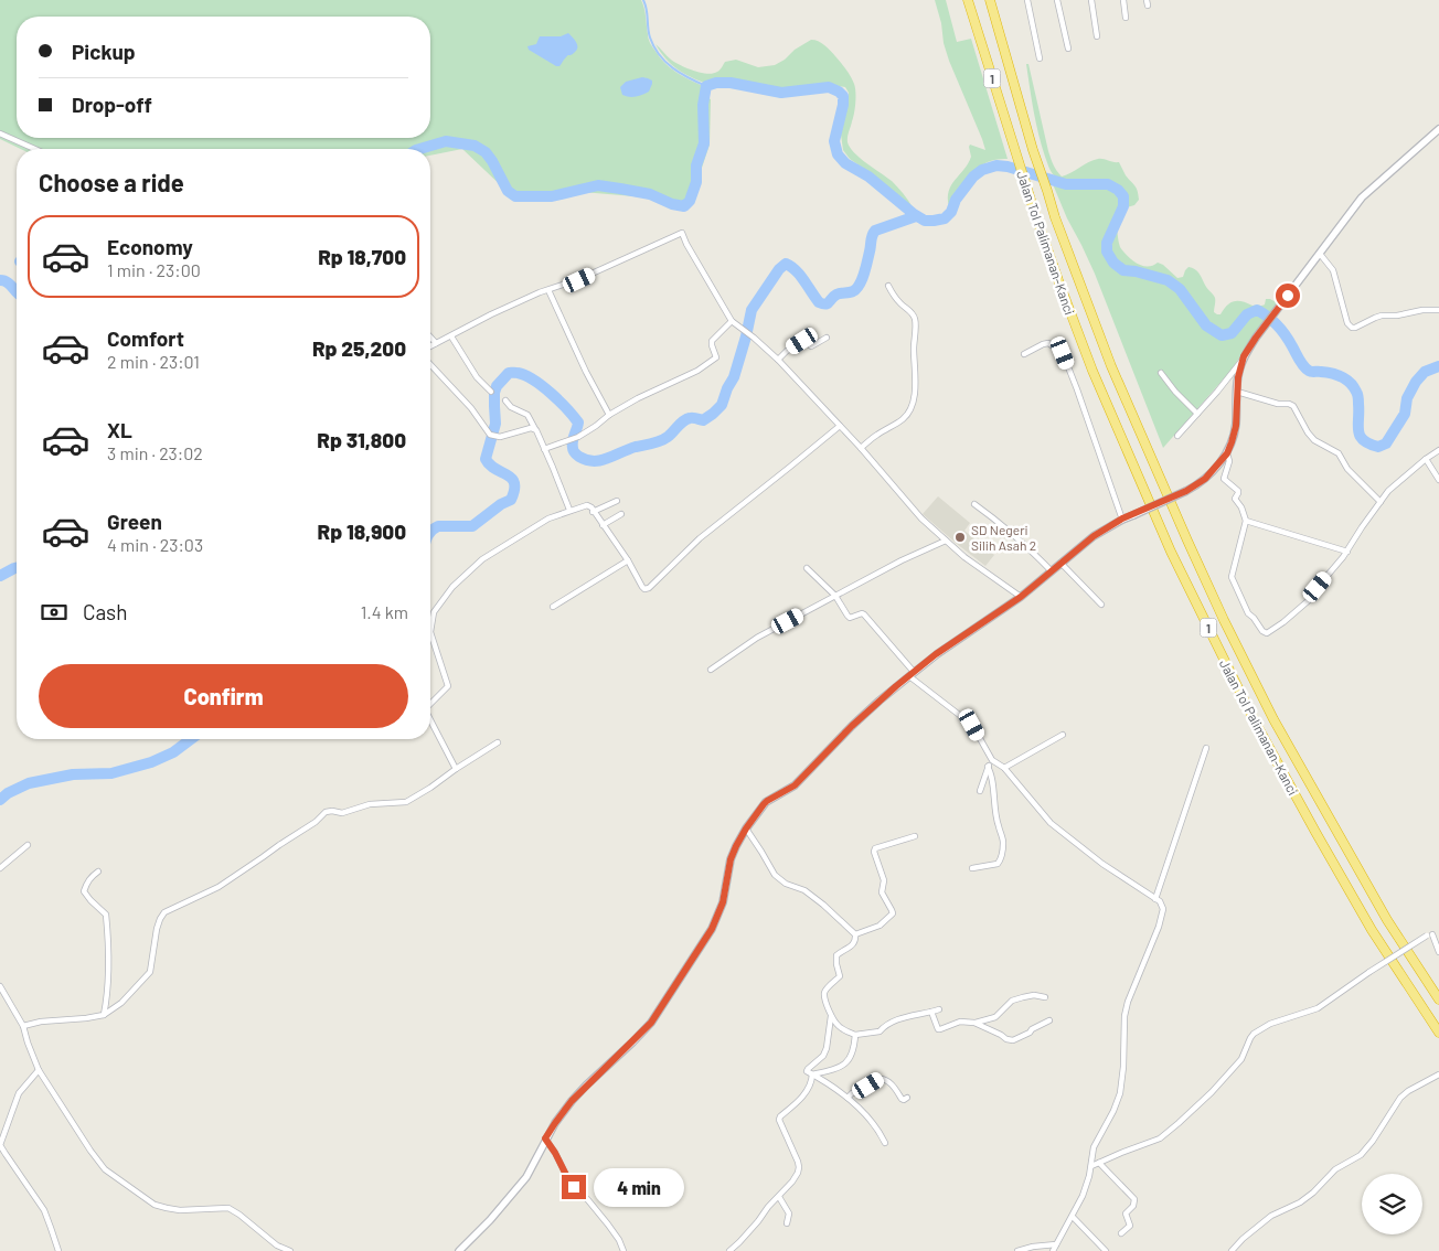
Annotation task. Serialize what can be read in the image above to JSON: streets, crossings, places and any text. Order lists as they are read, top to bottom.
{
  "streets": {
    "highway": ["1", "Jalan Tol Palimanan–Kanci"]
  },
  "places": ["SD Negeri Silih Asah 2"],
  "page": {
    "banner": ["Pickup", "Drop-off"],
    "heading": "Choose a ride",
    "list": [
      {
        "name": "Economy",
        "note": "1 min · 23:00",
        "value": "Rp 18,700"
      },
      {
        "name": "Comfort",
        "note": "2 min · 23:01",
        "value": "Rp 25,200"
      },
      {
        "name": "XL",
        "note": "3 min · 23:02",
        "value": "Rp 31,800"
      },
      {
        "name": "Green",
        "note": "4 min · 23:03",
        "value": "Rp 18,900"
      }
    ],
    "pay": ["Cash", "1.4 km"],
    "buttons": "Confirm",
    "bubble": "4 min"
  }
}
